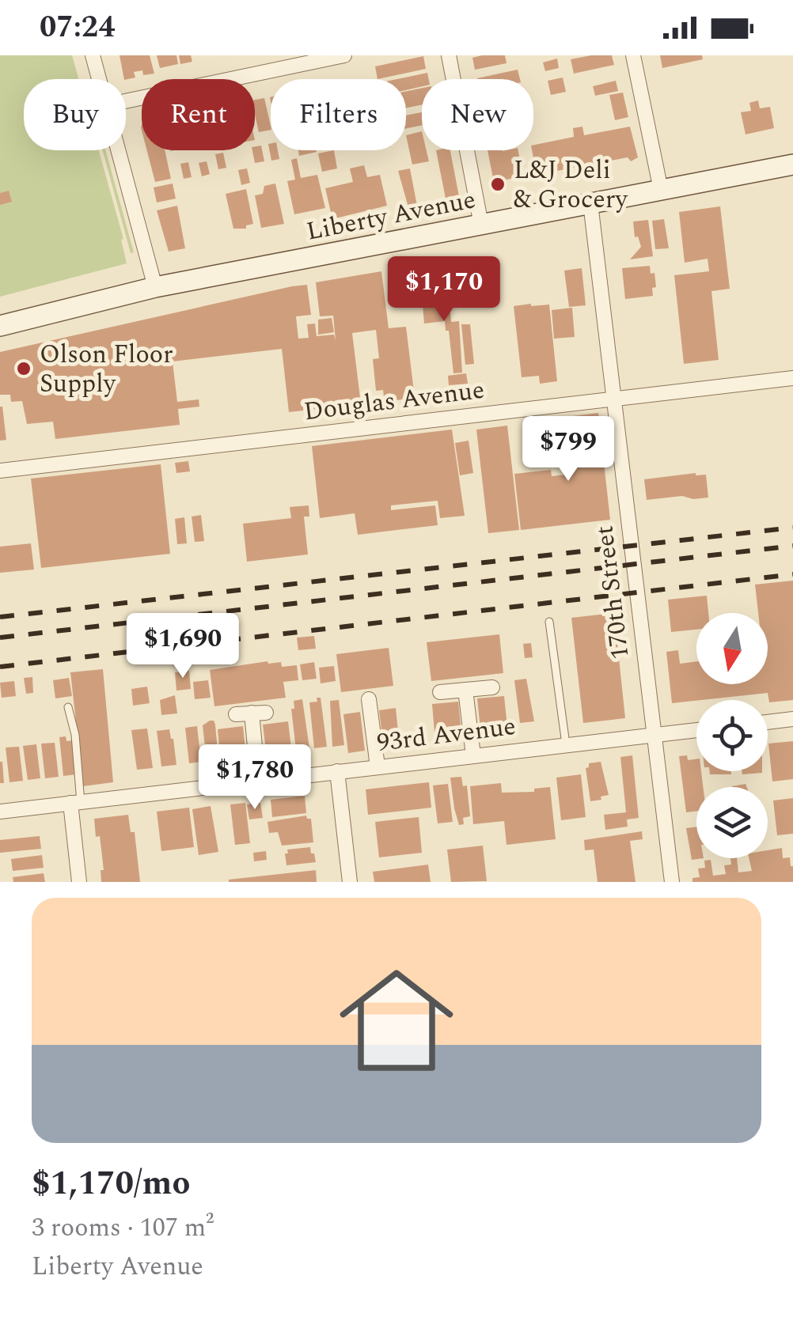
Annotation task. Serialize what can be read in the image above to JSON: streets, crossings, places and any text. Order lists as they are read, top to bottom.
{
  "streets": {
    "main road": ["Liberty Avenue"],
    "street": ["Douglas Avenue", "170th Street", "93rd Avenue"]
  },
  "crossings": [
    ["Liberty Avenue", "170th Street"],
    ["Douglas Avenue", "170th Street"],
    ["170th Street", "93rd Avenue"]
  ],
  "places": ["L&J Deli & Grocery", "Olson Floor Supply"],
  "north": "bottom",
  "page": {
    "status": "07:24",
    "chip": [
      "Buy",
      "Rent",
      "Filters",
      "New"
    ],
    "price": [
      "$1,170",
      "$799",
      "$1,690",
      "$1,780"
    ],
    "list": [
      {
        "name": "$1,170/mo",
        "note": "3 rooms · 107 m² · Liberty Avenue"
      }
    ]
  }
}
